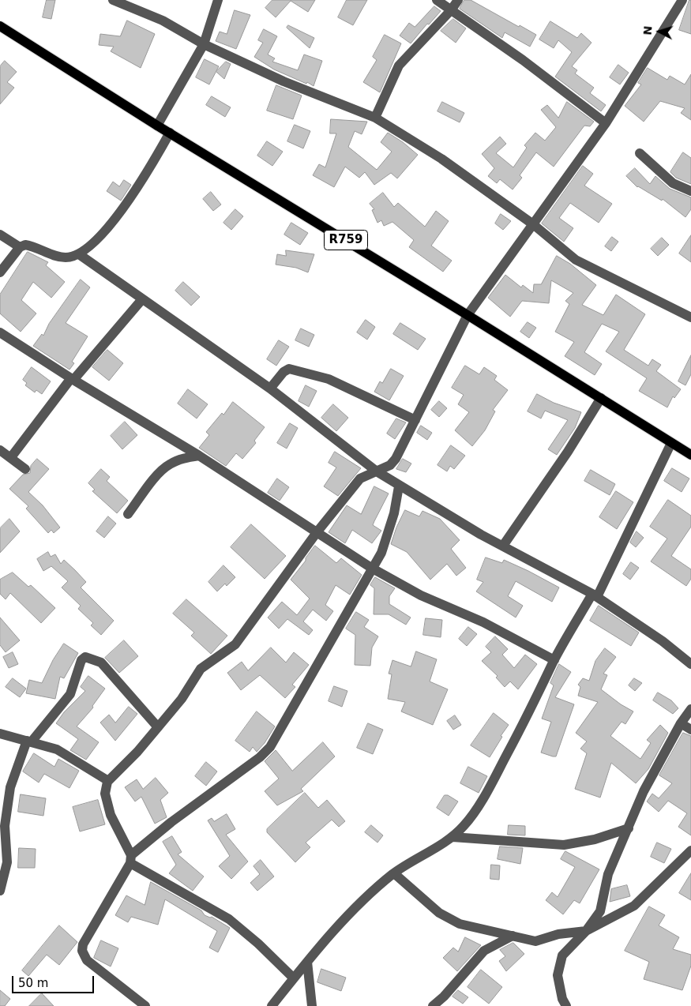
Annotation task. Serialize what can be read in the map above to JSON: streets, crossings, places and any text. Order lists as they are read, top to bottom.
{
  "streets": {
    "main road": ["R759"]
  },
  "scale_bar": "50 m",
  "north": "left"
}
